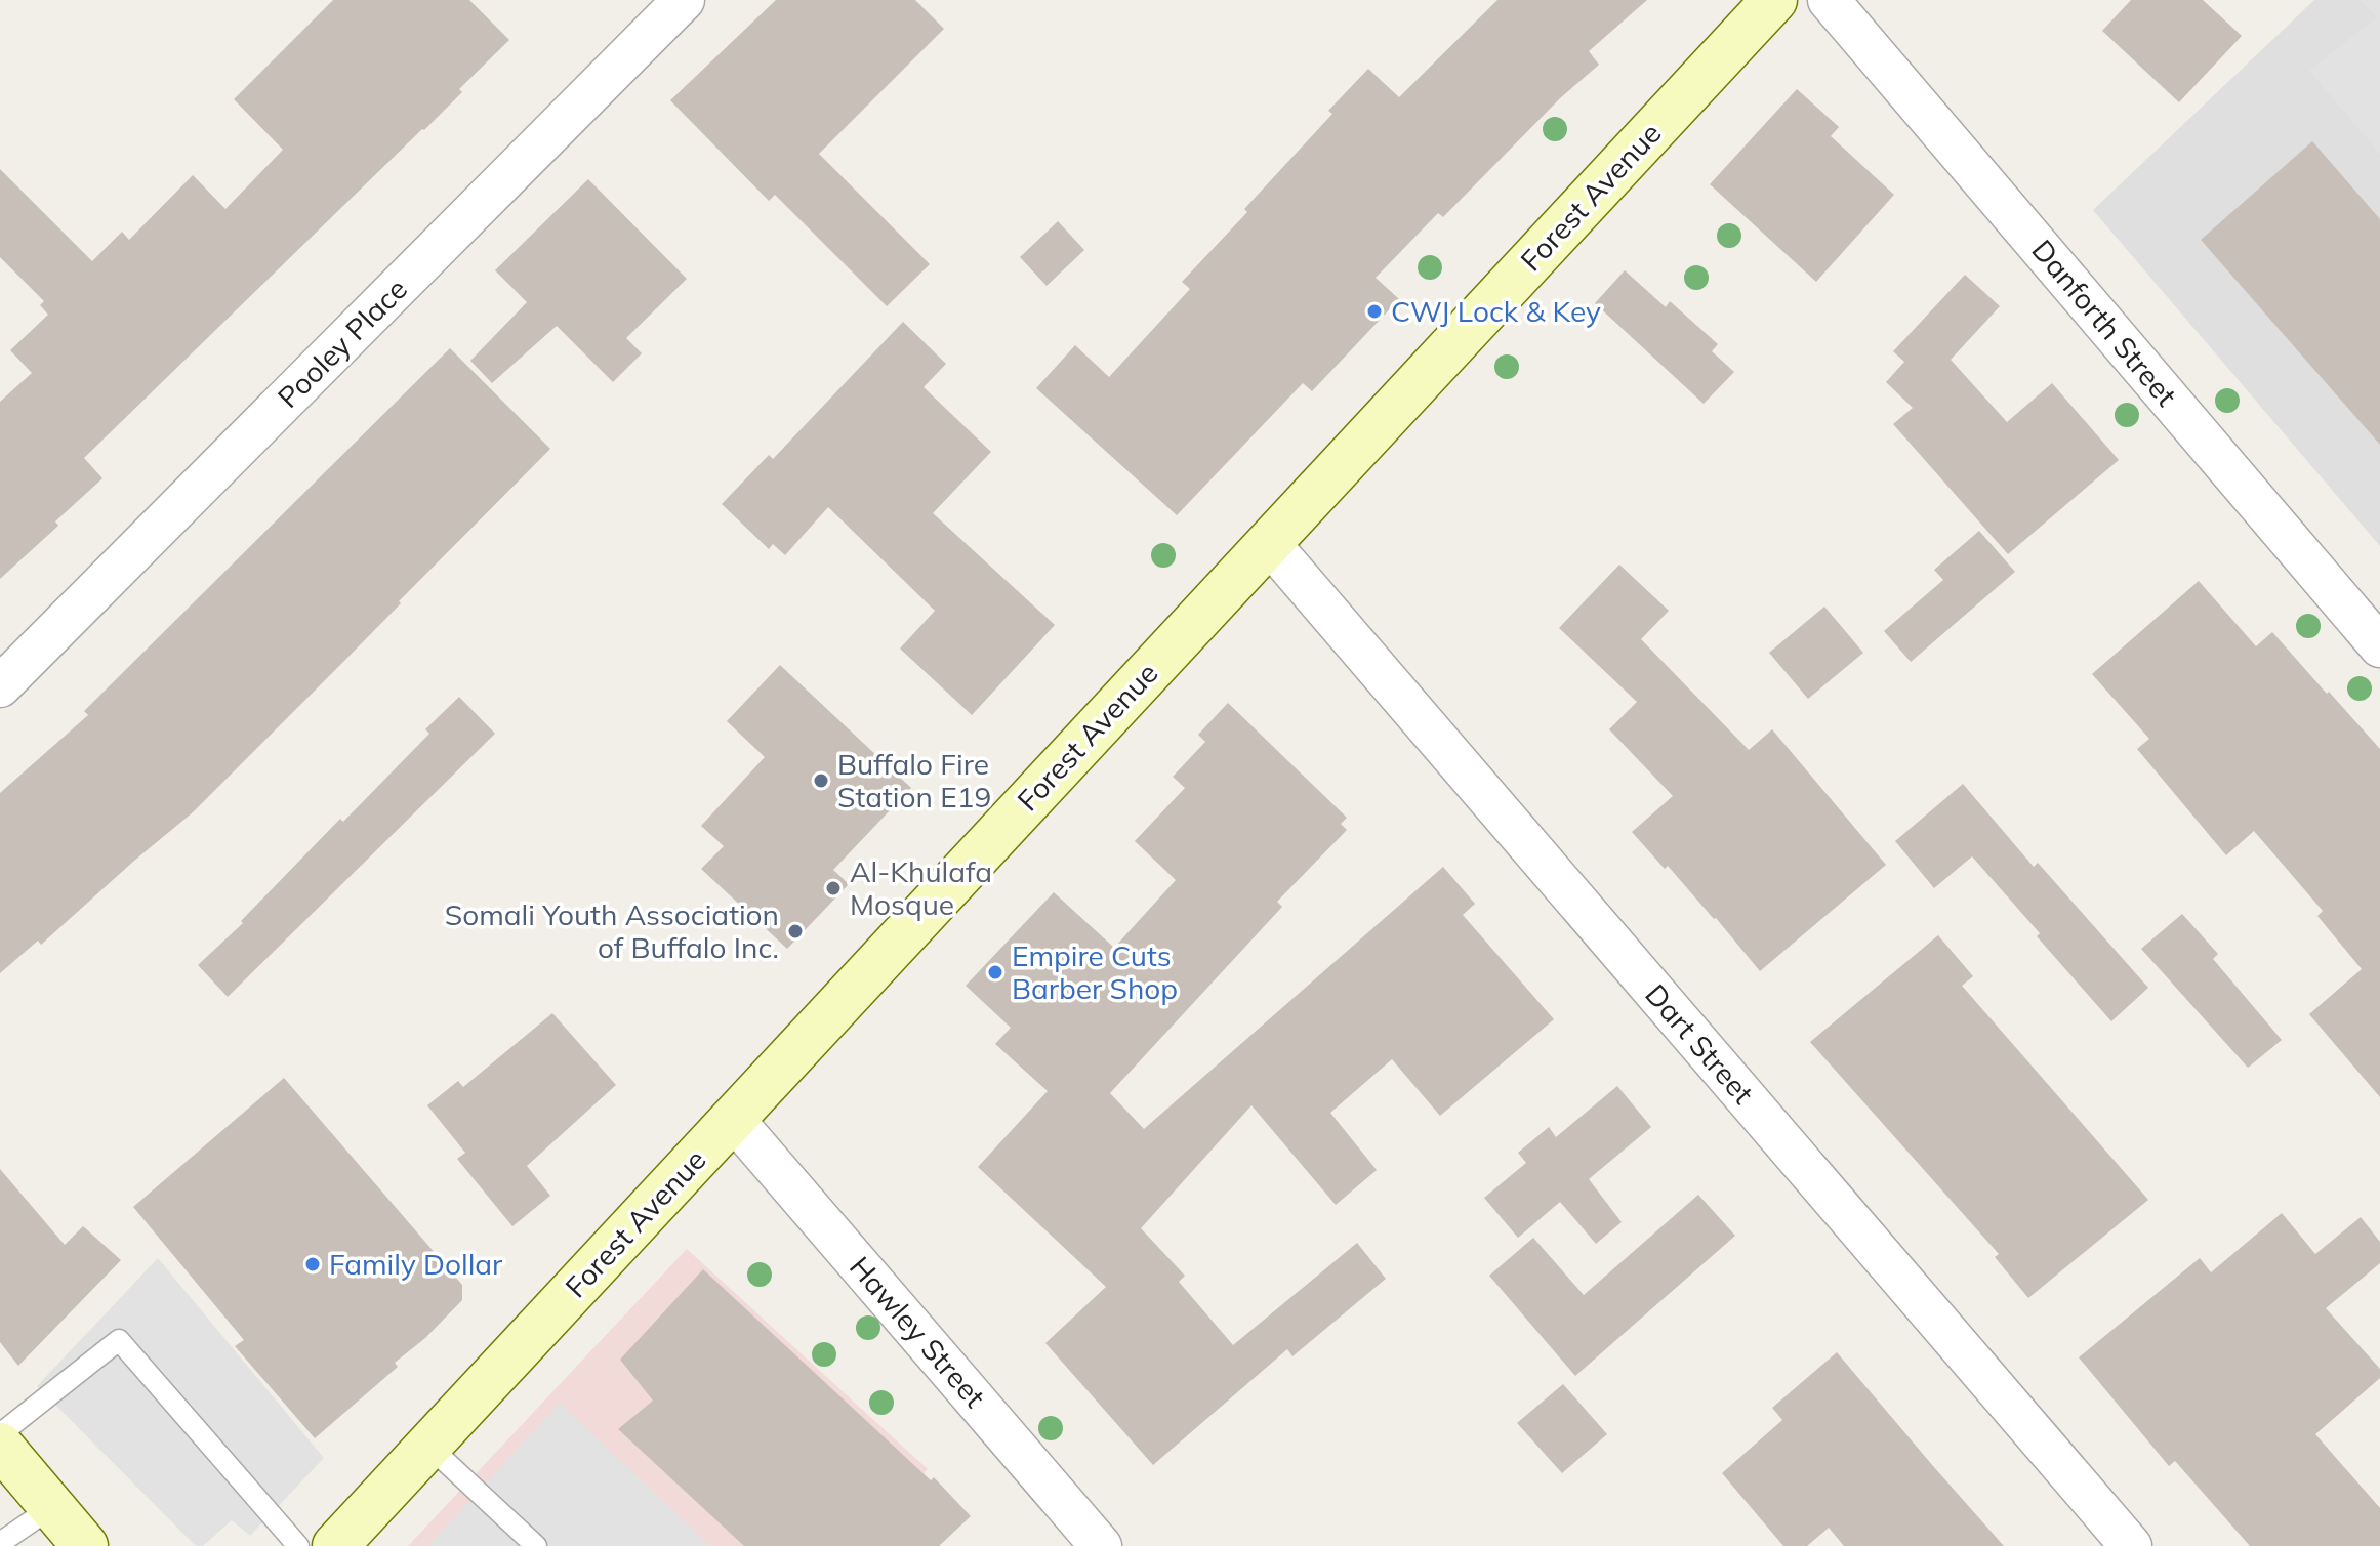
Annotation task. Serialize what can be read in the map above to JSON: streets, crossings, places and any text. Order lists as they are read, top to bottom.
{
  "streets": {
    "street": [
      "Forest Avenue",
      "Danforth Street",
      "Pooley Place",
      "Dart Street",
      "Hawley Street"
    ]
  },
  "crossings": [
    ["Forest Avenue", "Dart Street"],
    ["Forest Avenue", "Hawley Street"]
  ],
  "places": [
    "CWJ Lock & Key",
    "Buffalo Fire Station E19",
    "Al-Khulafa Mosque",
    "Somali Youth Association of Buffalo Inc.",
    "Empire Cuts Barber Shop",
    "Family Dollar"
  ]
}
